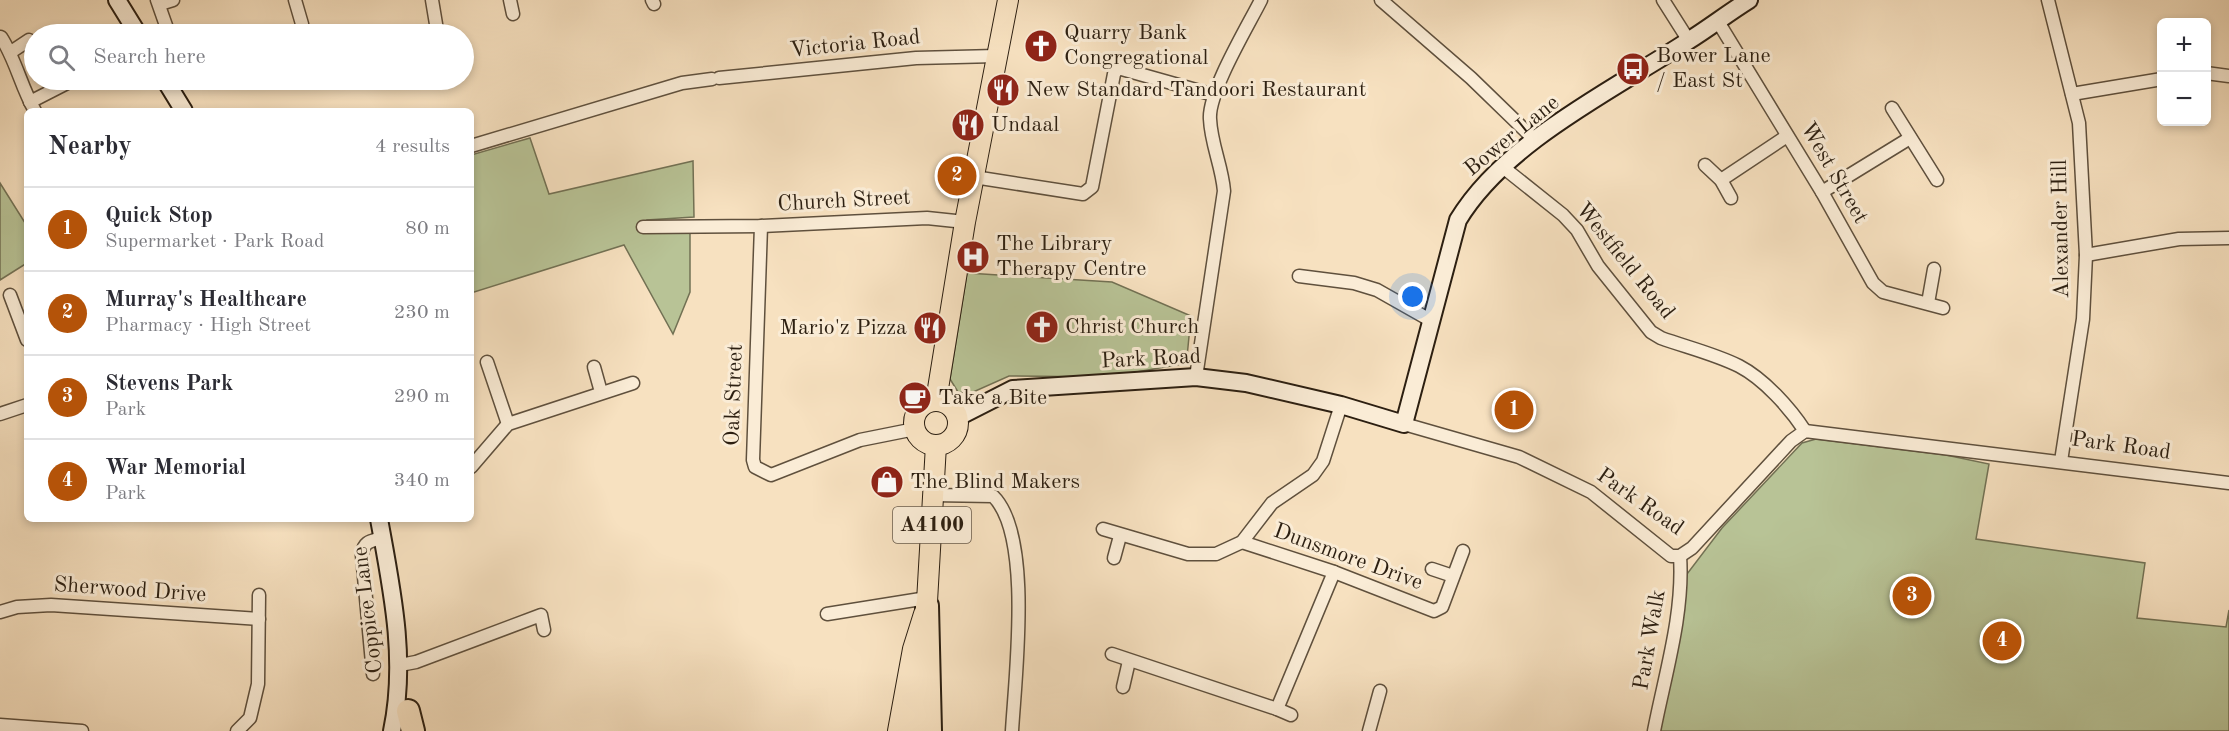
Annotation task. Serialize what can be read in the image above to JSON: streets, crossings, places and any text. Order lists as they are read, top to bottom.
{
  "streets": {
    "main road": ["A4100"],
    "street": [
      "Victoria Road",
      "Bower Lane",
      "West Street",
      "Church Street",
      "Alexander Hill",
      "Westfield Road",
      "Park Road",
      "Oak Street",
      "Dunsmore Drive",
      "Sherwood Drive",
      "Coppice Lane",
      "Park Walk"
    ]
  },
  "crossings": [
    ["Bower Lane", "West Street"],
    ["Bower Lane", "Westfield Road"],
    ["Bower Lane", "Park Road"],
    ["Church Street", "Oak Street"],
    ["Alexander Hill", "Park Road"],
    ["Westfield Road", "Park Road"],
    ["Park Road", "Oak Street"],
    ["Park Road", "A4100"],
    ["Park Road", "Park Walk"],
    ["Oak Street", "A4100"]
  ],
  "places": {
    "church": ["Quarry Bank Congregational", "Christ Church"],
    "bus stop": ["Bower Lane / East St"],
    "restaurant": ["New Standard Tandoori Restaurant", "Undaal", "Mario'z Pizza"],
    "hospital": ["The Library Therapy Centre"],
    "cafe": ["Take a Bite"],
    "shop": ["The Blind Makers"]
  },
  "page": {
    "map_buttons": ["+", "−"],
    "search": "Search here",
    "heading": ["Nearby", "4 results"],
    "pins": [
      "2",
      "1",
      "3",
      "4"
    ],
    "list": [
      {
        "mark": "1",
        "name": "Quick Stop",
        "note": "Supermarket · Park Road",
        "value": "80 m"
      },
      {
        "mark": "2",
        "name": "Murray's Healthcare",
        "note": "Pharmacy · High Street",
        "value": "230 m"
      },
      {
        "mark": "3",
        "name": "Stevens Park",
        "note": "Park",
        "value": "290 m"
      },
      {
        "mark": "4",
        "name": "War Memorial",
        "note": "Park",
        "value": "340 m"
      }
    ]
  }
}
